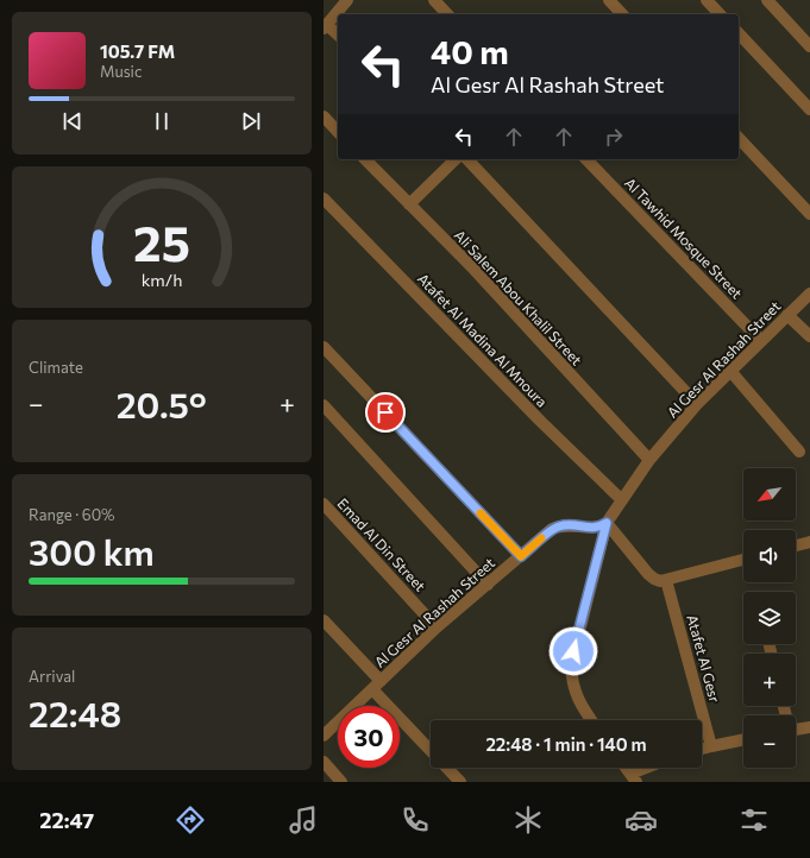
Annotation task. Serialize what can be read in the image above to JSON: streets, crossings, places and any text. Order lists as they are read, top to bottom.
{
  "streets": {
    "street": [
      "Al Tawhid Mosque Street",
      "Ali Salem Abou Khalil Street",
      "Atafet Al Madina Al Mnoura",
      "Al Gesr Al Rashah Street",
      "Emad Al Din Street",
      "Atafet Al Gesr"
    ]
  },
  "crossings": [
    ["Al Tawhid Mosque Street", "Al Gesr Al Rashah Street"],
    ["Ali Salem Abou Khalil Street", "Al Gesr Al Rashah Street"],
    ["Atafet Al Madina Al Mnoura", "Al Gesr Al Rashah Street"],
    ["Al Gesr Al Rashah Street", "Emad Al Din Street"]
  ],
  "north": "bottom left",
  "page": {
    "turn": ["40 m", "Al Gesr Al Rashah Street"],
    "song": ["105.7 FM", "Music"],
    "tile": [
      "Climate",
      ["Range · 60%", "300 km"],
      ["Arrival", "22:48"]
    ],
    "heat": ["−", "20.5°", "+"],
    "map_buttons": ["+", "−"],
    "limit": "30",
    "trip": "22:48 · 1 min · 140 m",
    "tabs": "22:47",
    "gauge": ["25", "km/h"]
  }
}
